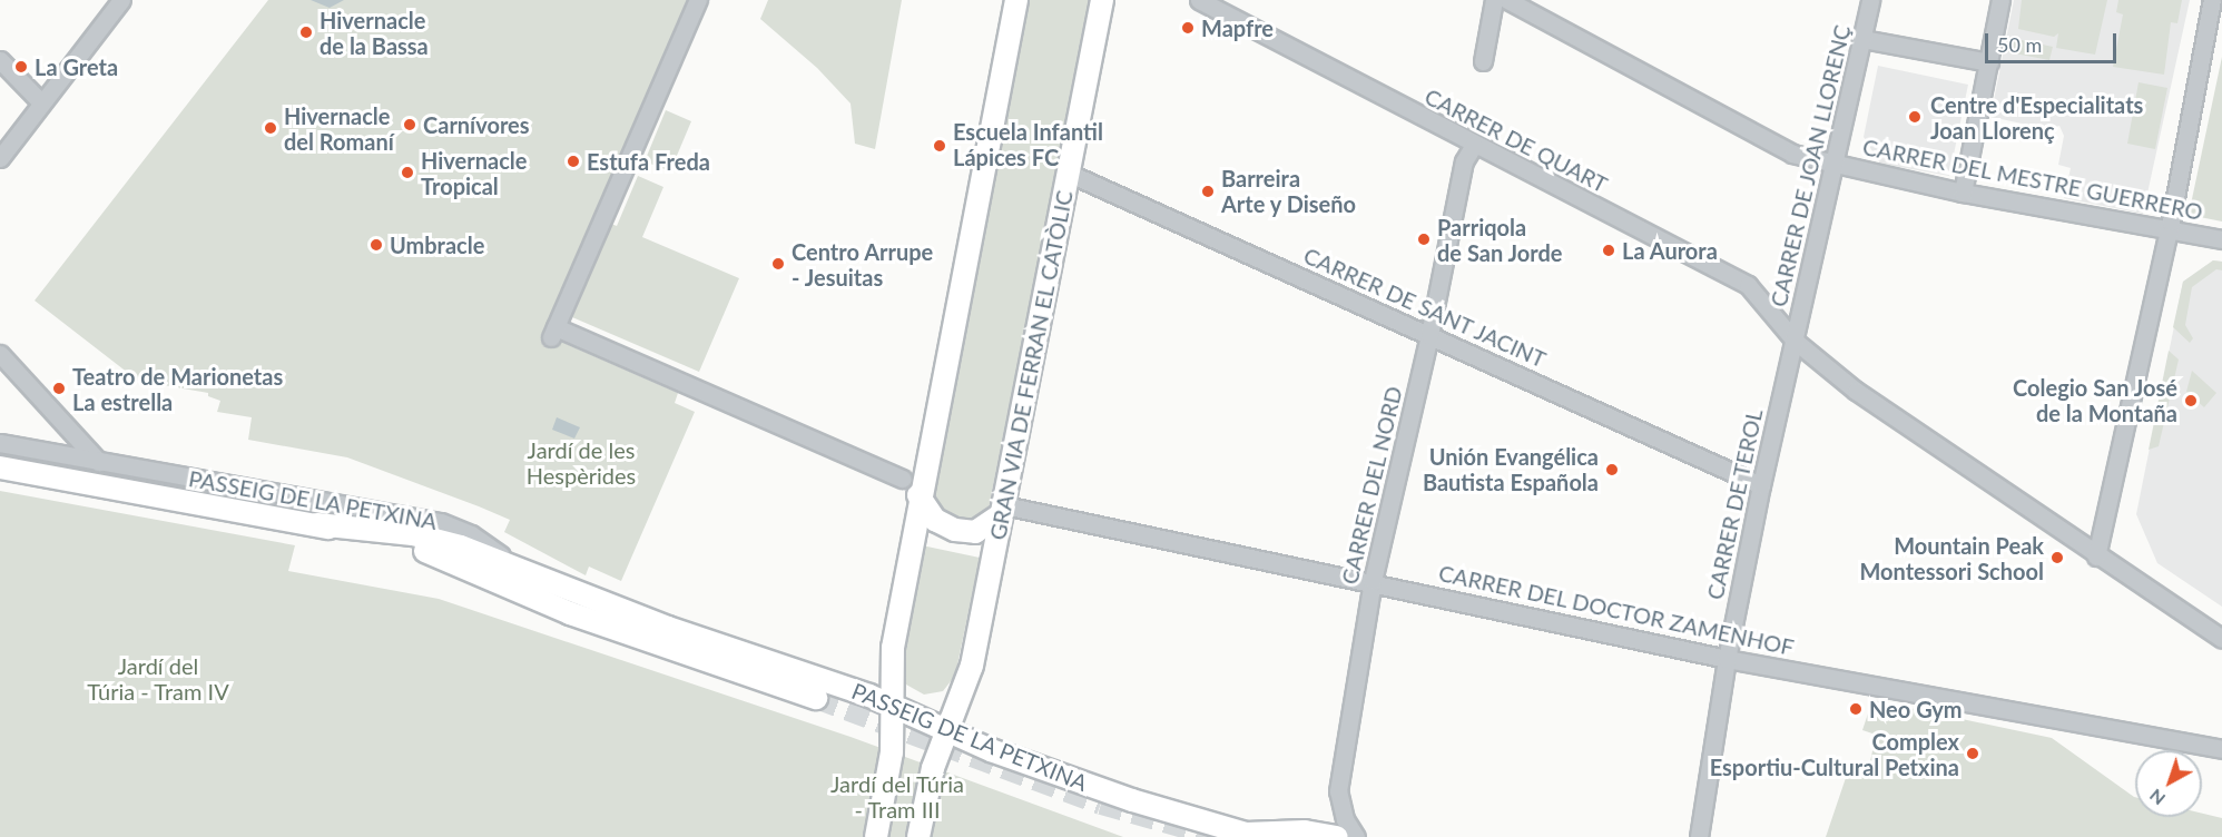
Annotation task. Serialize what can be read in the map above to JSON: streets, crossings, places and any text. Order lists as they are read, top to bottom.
{
  "streets": {
    "main road": ["GRAN VIA DE FERRAN EL CATÒLIC", "PASSEIG DE LA PETXINA"],
    "street": [
      "CARRER DE QUART",
      "CARRER DE JOAN LLORENÇ",
      "CARRER DEL MESTRE GUERRERO",
      "CARRER DE SANT JACINT",
      "CARRER DEL NORD",
      "CARRER DE TEROL",
      "CARRER DEL DOCTOR ZAMENHOF"
    ]
  },
  "crossings": [
    ["CARRER DE QUART", "CARRER DE JOAN LLORENÇ"],
    ["CARRER DE QUART", "CARRER DEL NORD"],
    ["CARRER DE QUART", "CARRER DE TEROL"],
    ["CARRER DE JOAN LLORENÇ", "CARRER DEL MESTRE GUERRERO"],
    ["CARRER DE JOAN LLORENÇ", "CARRER DE TEROL"],
    ["CARRER DE SANT JACINT", "GRAN VIA DE FERRAN EL CATÒLIC"],
    ["CARRER DE SANT JACINT", "CARRER DEL NORD"],
    ["CARRER DE SANT JACINT", "CARRER DE TEROL"],
    ["GRAN VIA DE FERRAN EL CATÒLIC", "PASSEIG DE LA PETXINA"],
    ["GRAN VIA DE FERRAN EL CATÒLIC", "CARRER DEL DOCTOR ZAMENHOF"],
    ["CARRER DEL NORD", "CARRER DEL DOCTOR ZAMENHOF"],
    ["CARRER DE TEROL", "CARRER DEL DOCTOR ZAMENHOF"]
  ],
  "parks": ["Jardí de les Hespèrides", "Jardí del Túria - Tram IV", "Jardí del Túria - Tram III"],
  "places": [
    "Mapfre",
    "Hivernacle de la Bassa",
    "La Greta",
    "Centre d'Especialitats Joan Llorenç",
    "Carnívores",
    "Hivernacle del Romaní",
    "Escuela Infantil Lápices FC",
    "Estufa Freda",
    "Hivernacle Tropical",
    "Barreira Arte y Diseño",
    "Parriqola de San Jorde",
    "Umbracle",
    "La Aurora",
    "Centro Arrupe - Jesuitas",
    "Teatro de Marionetas La estrella",
    "Colegio San José de la Montaña",
    "Unión Evangélica Bautista Española",
    "Mountain Peak Montessori School",
    "Neo Gym",
    "Complex Esportiu-Cultural Petxina"
  ],
  "scale_bar": "50 m",
  "north": "bottom left"
}
